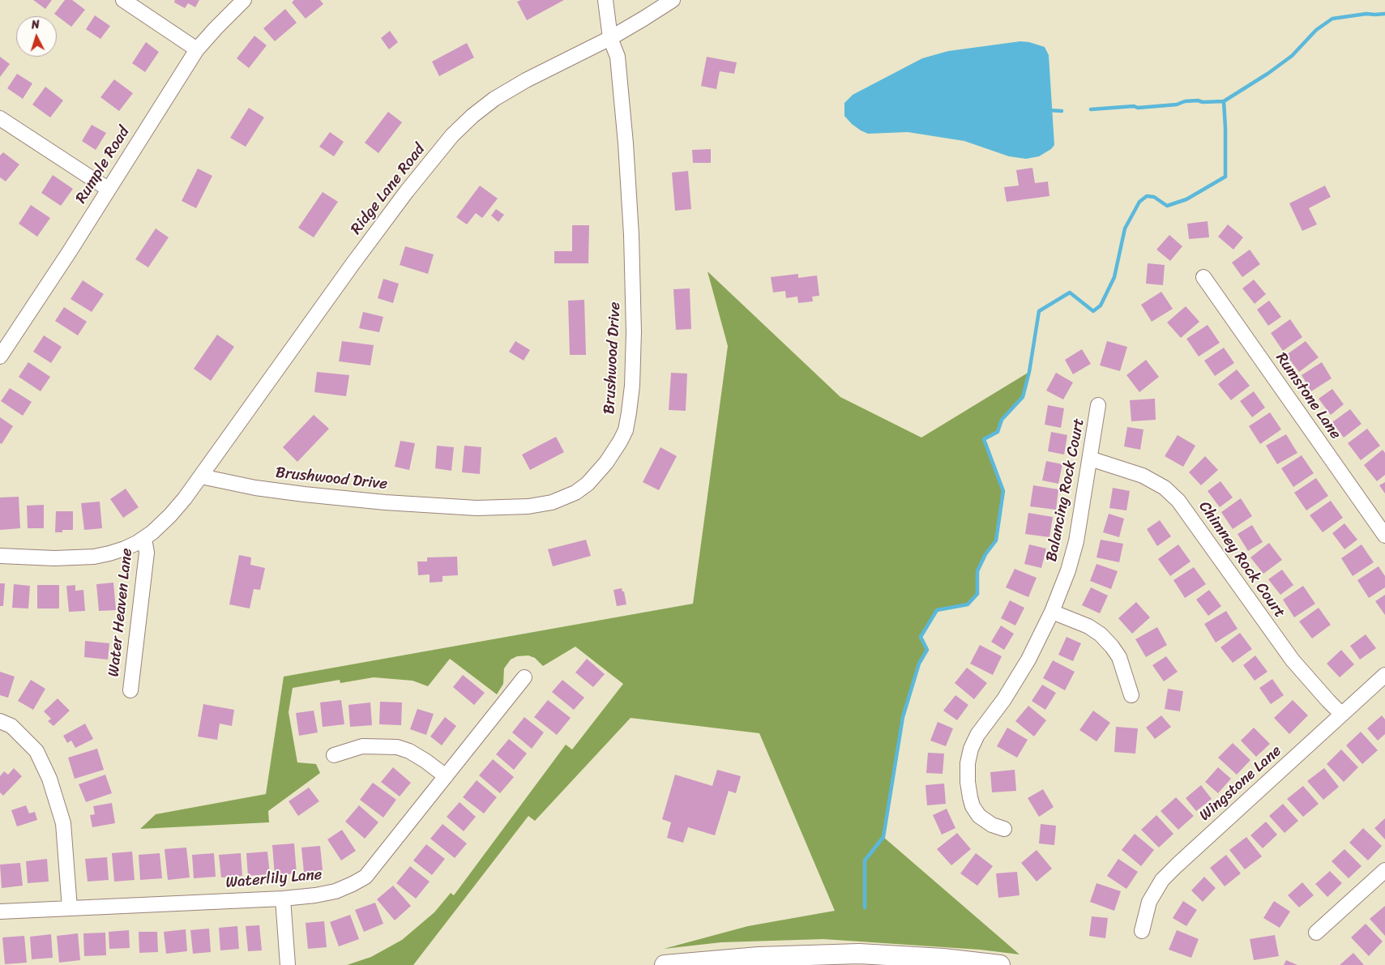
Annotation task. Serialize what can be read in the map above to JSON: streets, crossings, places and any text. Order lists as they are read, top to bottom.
{
  "streets": {
    "street": [
      "Rumple Road",
      "Ridge Lane Road",
      "Brushwood Drive",
      "Rumstone Lane",
      "Balancing Rock Court",
      "Chimney Rock Court",
      "Water Heaven Lane",
      "Wingstone Lane",
      "Waterlily Lane"
    ]
  },
  "crossings": [
    ["Ridge Lane Road", "Brushwood Drive"],
    ["Ridge Lane Road", "Water Heaven Lane"],
    ["Balancing Rock Court", "Chimney Rock Court"],
    ["Chimney Rock Court", "Wingstone Lane"]
  ],
  "north": "top"
}
